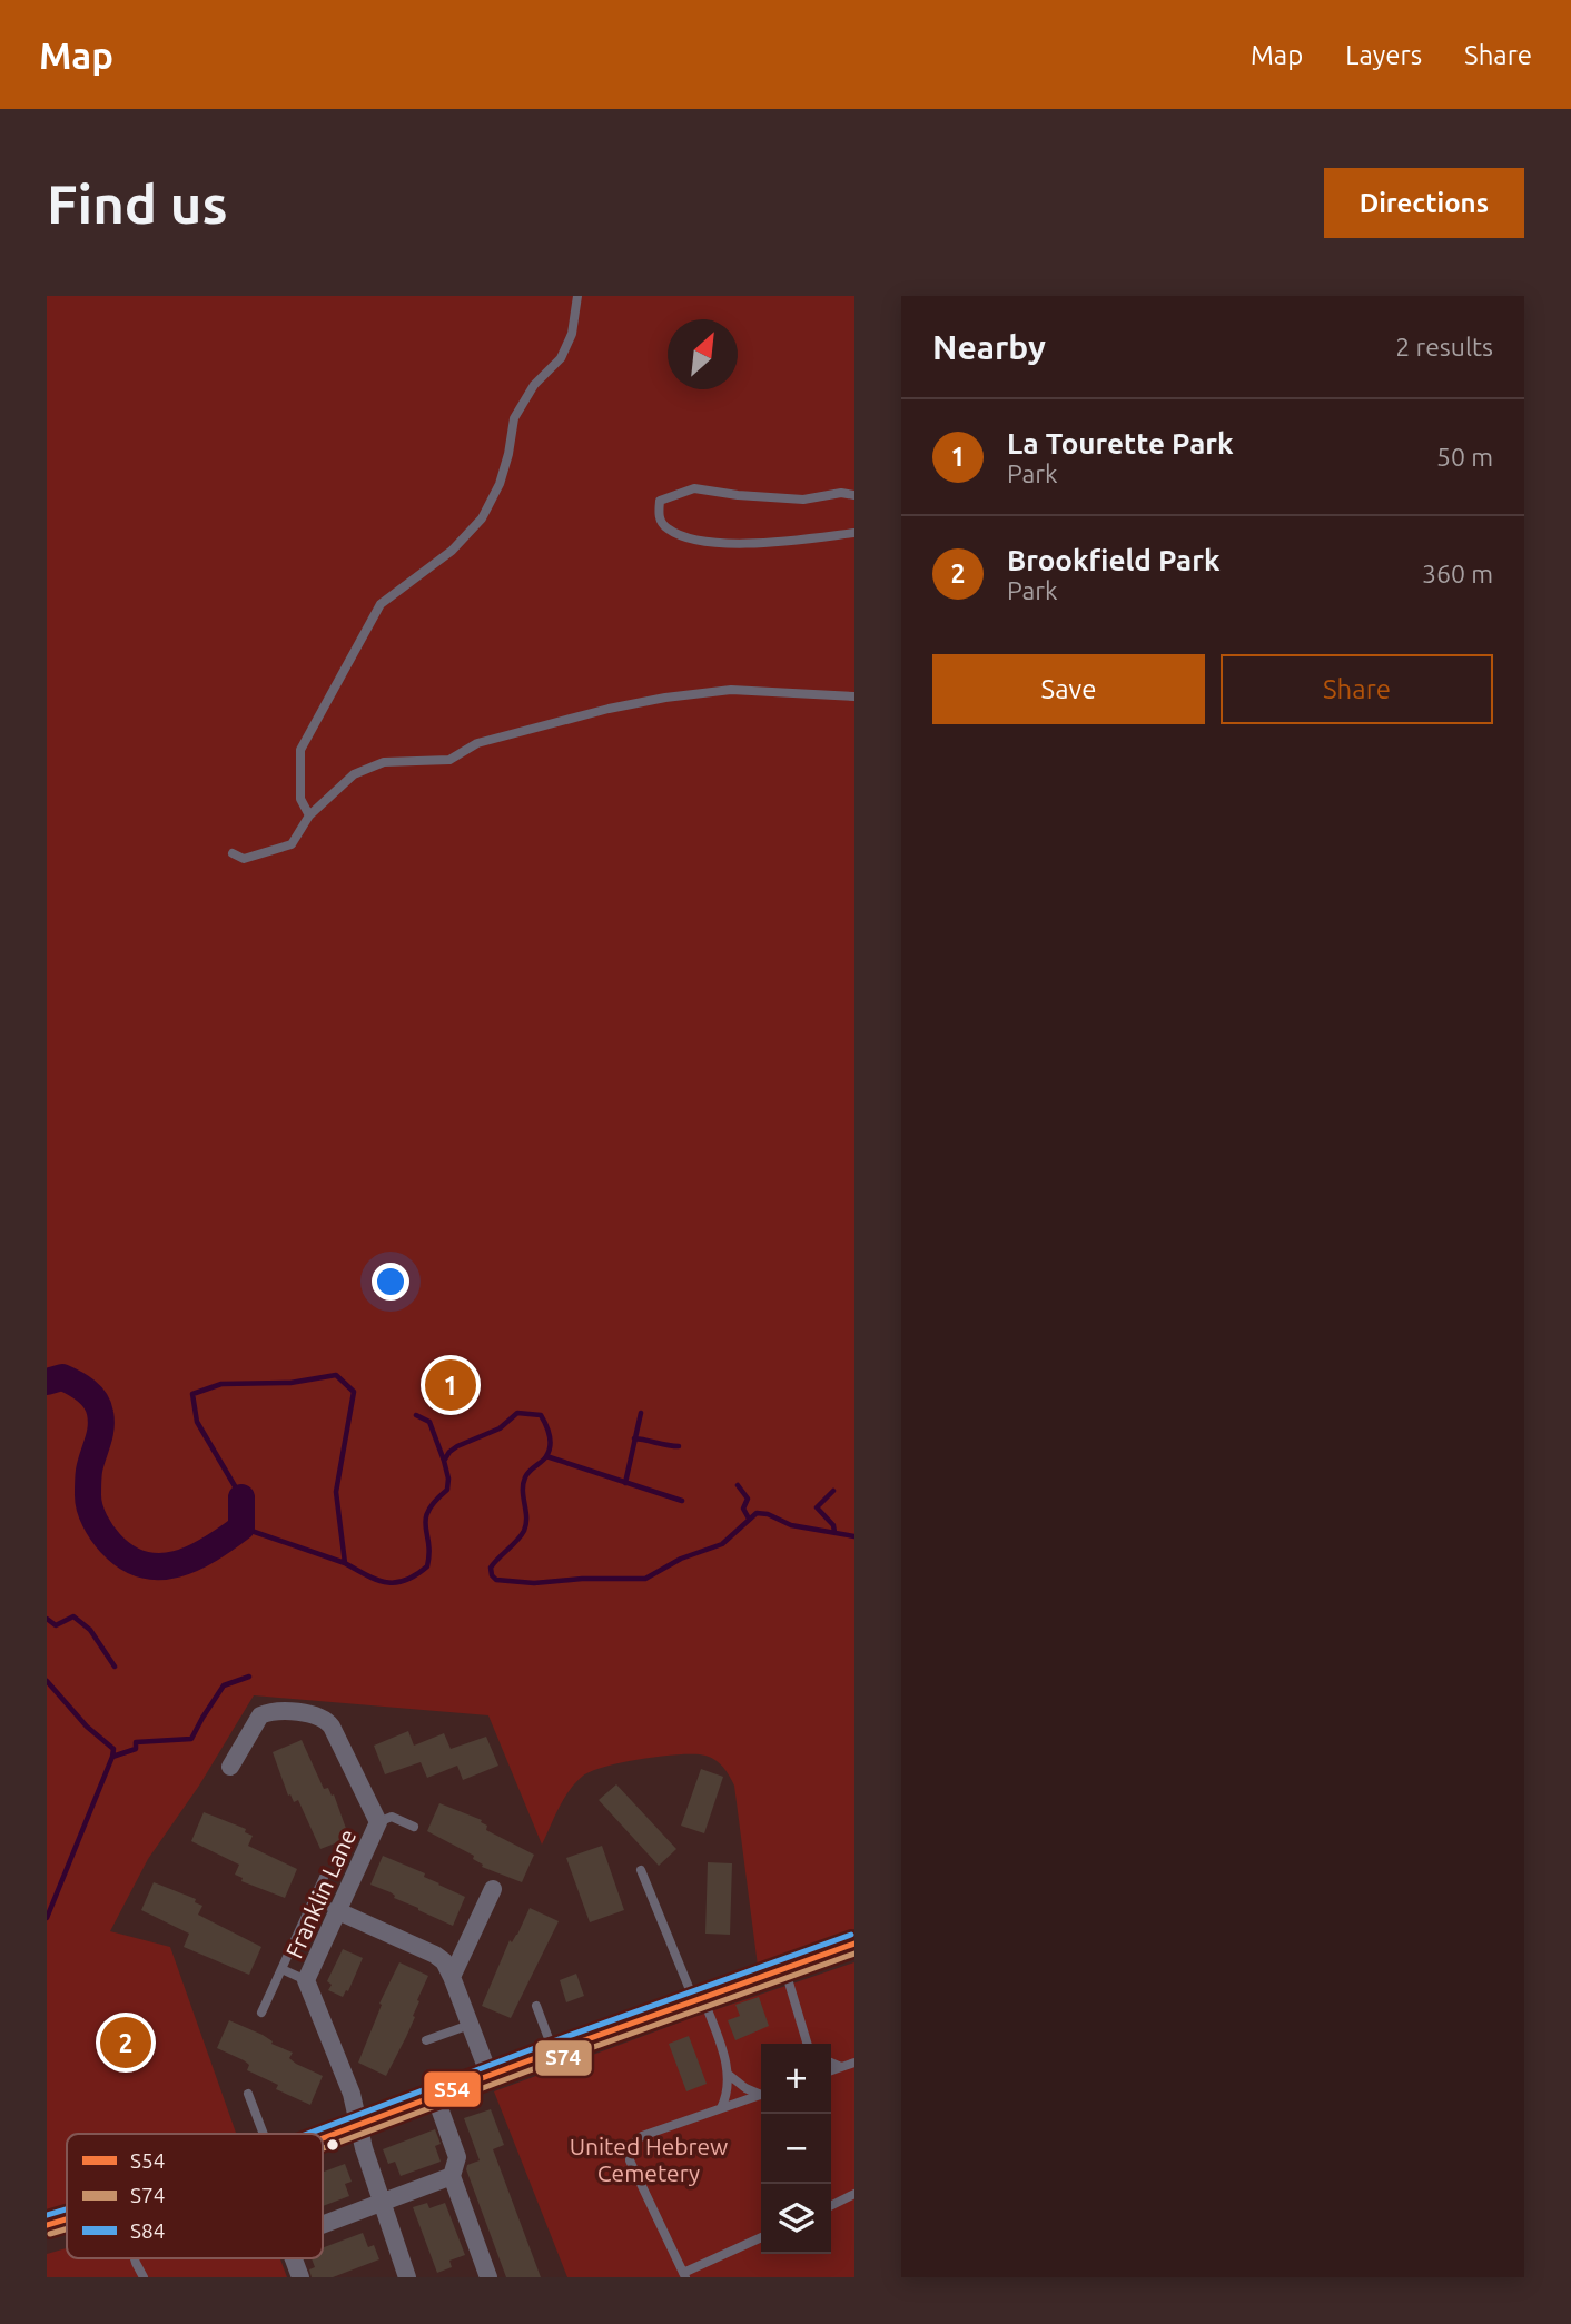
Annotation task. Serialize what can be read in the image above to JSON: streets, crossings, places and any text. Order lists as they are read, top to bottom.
{
  "streets": {
    "street": ["Franklin Lane"]
  },
  "parks": ["United Hebrew Cemetery"],
  "lines": ["transit line S84", "transit line S54", "transit line S74"],
  "legend": ["S54", "S74", "S84"],
  "north": "top right",
  "page": {
    "header": "Map",
    "nav": ["Map", "Layers", "Share"],
    "buttons": [
      "Directions",
      ["Save", "Share"]
    ],
    "title": "Find us",
    "heading": ["Nearby", "2 results"],
    "list": [
      {
        "mark": "1",
        "name": "La Tourette Park",
        "note": "Park",
        "value": "50 m"
      },
      {
        "mark": "2",
        "name": "Brookfield Park",
        "note": "Park",
        "value": "360 m"
      }
    ],
    "pins": ["1", "2"],
    "map_buttons": ["+", "−"]
  }
}
